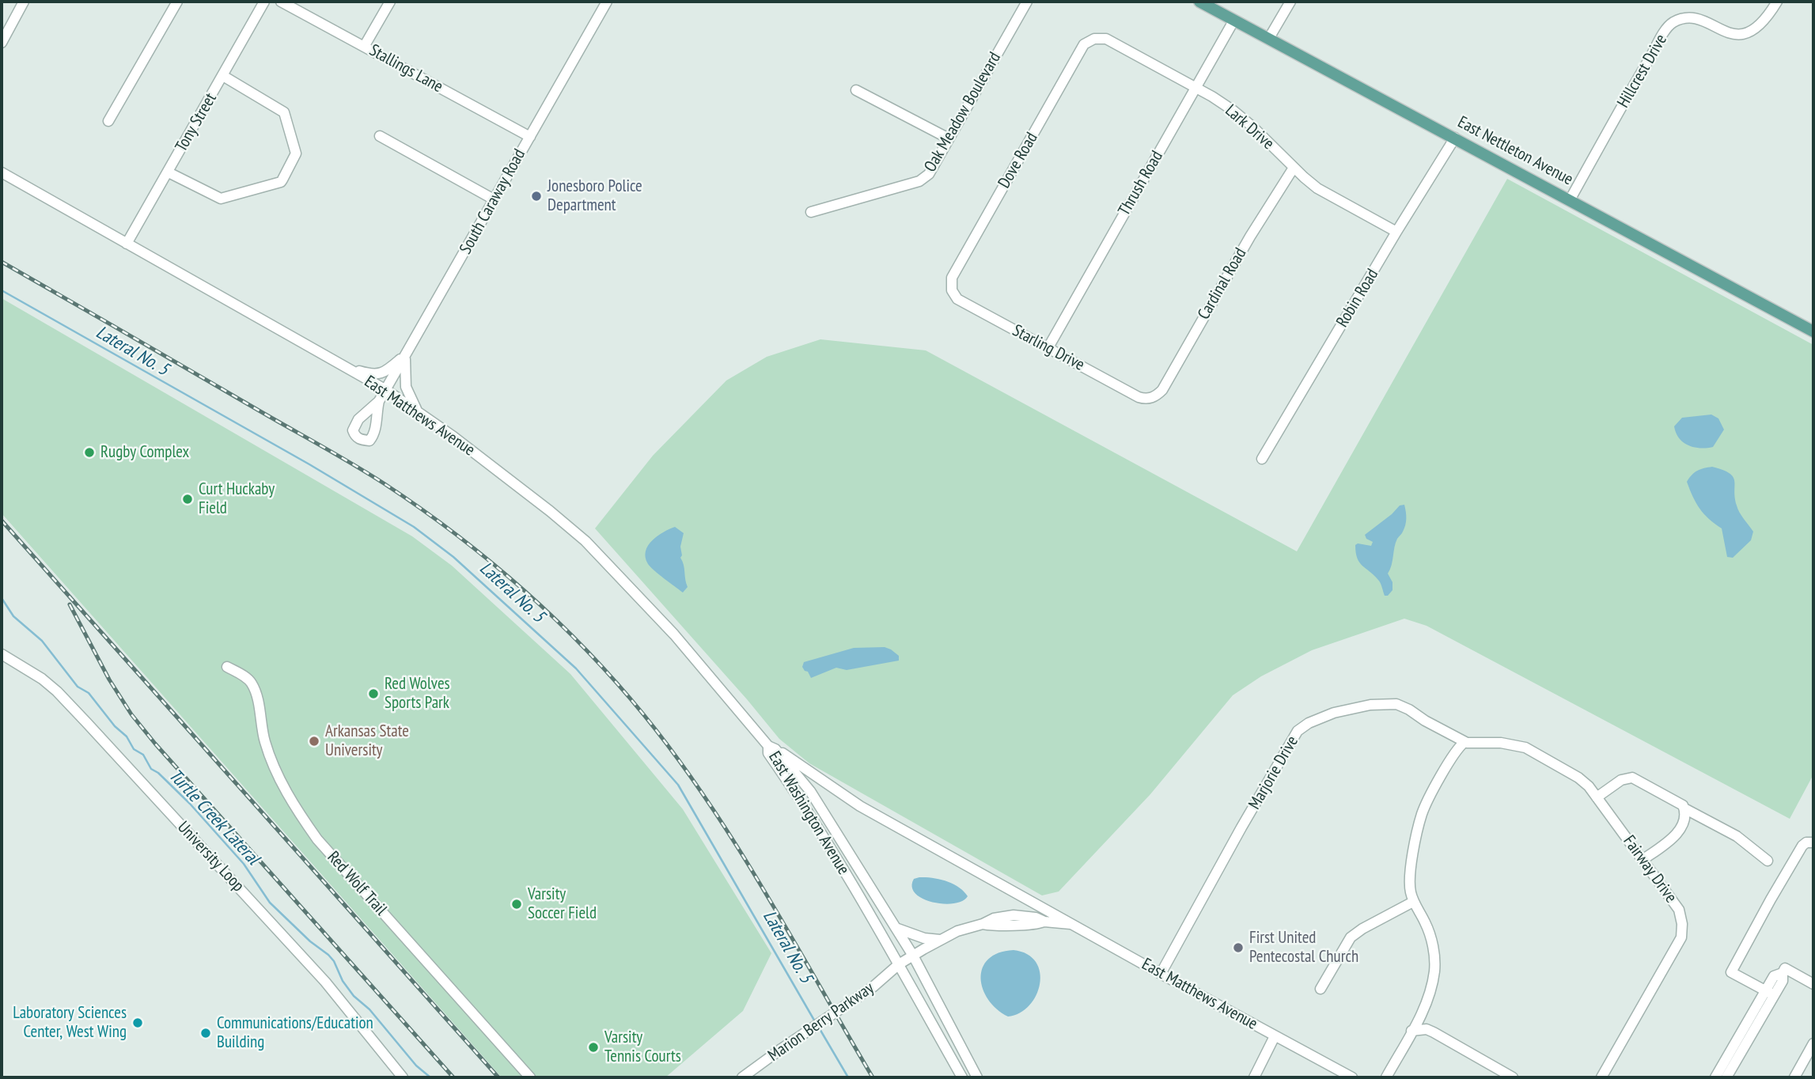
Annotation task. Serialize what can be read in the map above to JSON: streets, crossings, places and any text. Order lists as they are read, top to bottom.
{
  "streets": {
    "main road": ["East Nettleton Avenue"],
    "street": [
      "Stallings Lane",
      "Hillcrest Drive",
      "Oak Meadow Boulevard",
      "Tony Street",
      "Lark Drive",
      "Dove Road",
      "Thrush Road",
      "South Caraway Road",
      "Cardinal Road",
      "Robin Road",
      "Starling Drive",
      "East Matthews Avenue",
      "Marjorie Drive",
      "East Washington Avenue",
      "University Loop",
      "Fairway Drive",
      "Red Wolf Trail",
      "Marion Berry Parkway"
    ]
  },
  "crossings": [
    ["Stallings Lane", "South Caraway Road"],
    ["Hillcrest Drive", "East Nettleton Avenue"],
    ["Tony Street", "East Matthews Avenue"],
    ["Lark Drive", "Dove Road"],
    ["Lark Drive", "Thrush Road"],
    ["Lark Drive", "Cardinal Road"],
    ["Lark Drive", "Robin Road"],
    ["East Nettleton Avenue", "Thrush Road"],
    ["East Nettleton Avenue", "Robin Road"],
    ["Dove Road", "Starling Drive"],
    ["Thrush Road", "Starling Drive"],
    ["South Caraway Road", "East Matthews Avenue"],
    ["Cardinal Road", "Starling Drive"],
    ["East Matthews Avenue", "Marjorie Drive"],
    ["East Matthews Avenue", "East Washington Avenue"],
    ["East Matthews Avenue", "Marion Berry Parkway"],
    ["Marjorie Drive", "Fairway Drive"],
    ["East Washington Avenue", "Marion Berry Parkway"]
  ],
  "water": ["Lateral No. 5", "Turtle Creek Lateral"],
  "places": [
    "Jonesboro Police Department",
    "Rugby Complex",
    "Curt Huckaby Field",
    "Red Wolves Sports Park",
    "Arkansas State University",
    "Varsity Soccer Field",
    "First United Pentecostal Church",
    "Laboratory Sciences Center, West Wing",
    "Communications/Education Building",
    "Varsity Tennis Courts"
  ]
}
